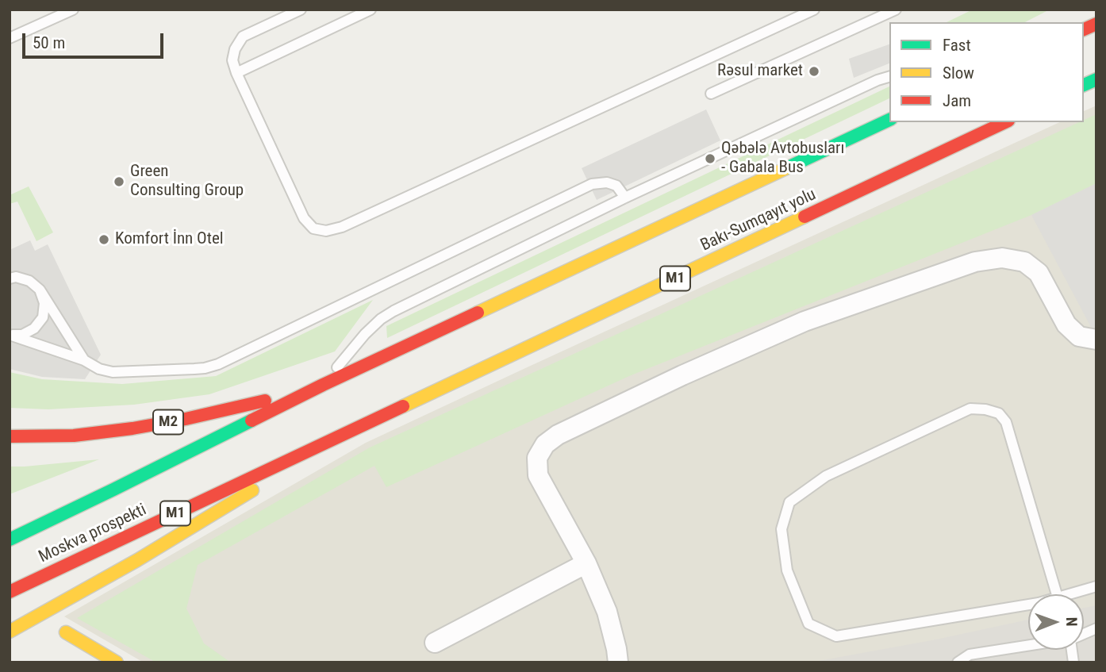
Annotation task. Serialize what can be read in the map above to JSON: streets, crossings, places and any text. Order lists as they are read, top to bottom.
{
  "streets": {
    "main road": [
      "Bakı-Sumqayıt yolu",
      "M1",
      "M2",
      "Moskva prospekti"
    ]
  },
  "crossings": [
    ["Bakı-Sumqayıt yolu", "Moskva prospekti"],
    ["M2", "Moskva prospekti"]
  ],
  "places": [
    "Rәsul market",
    "Qəbələ Avtobusları - Gabala Bus",
    "Green Consulting Group",
    "Komfort İnn Otel"
  ],
  "legend": ["Fast", "Slow", "Jam"],
  "scale_bar": "50 m",
  "north": "right"
}
